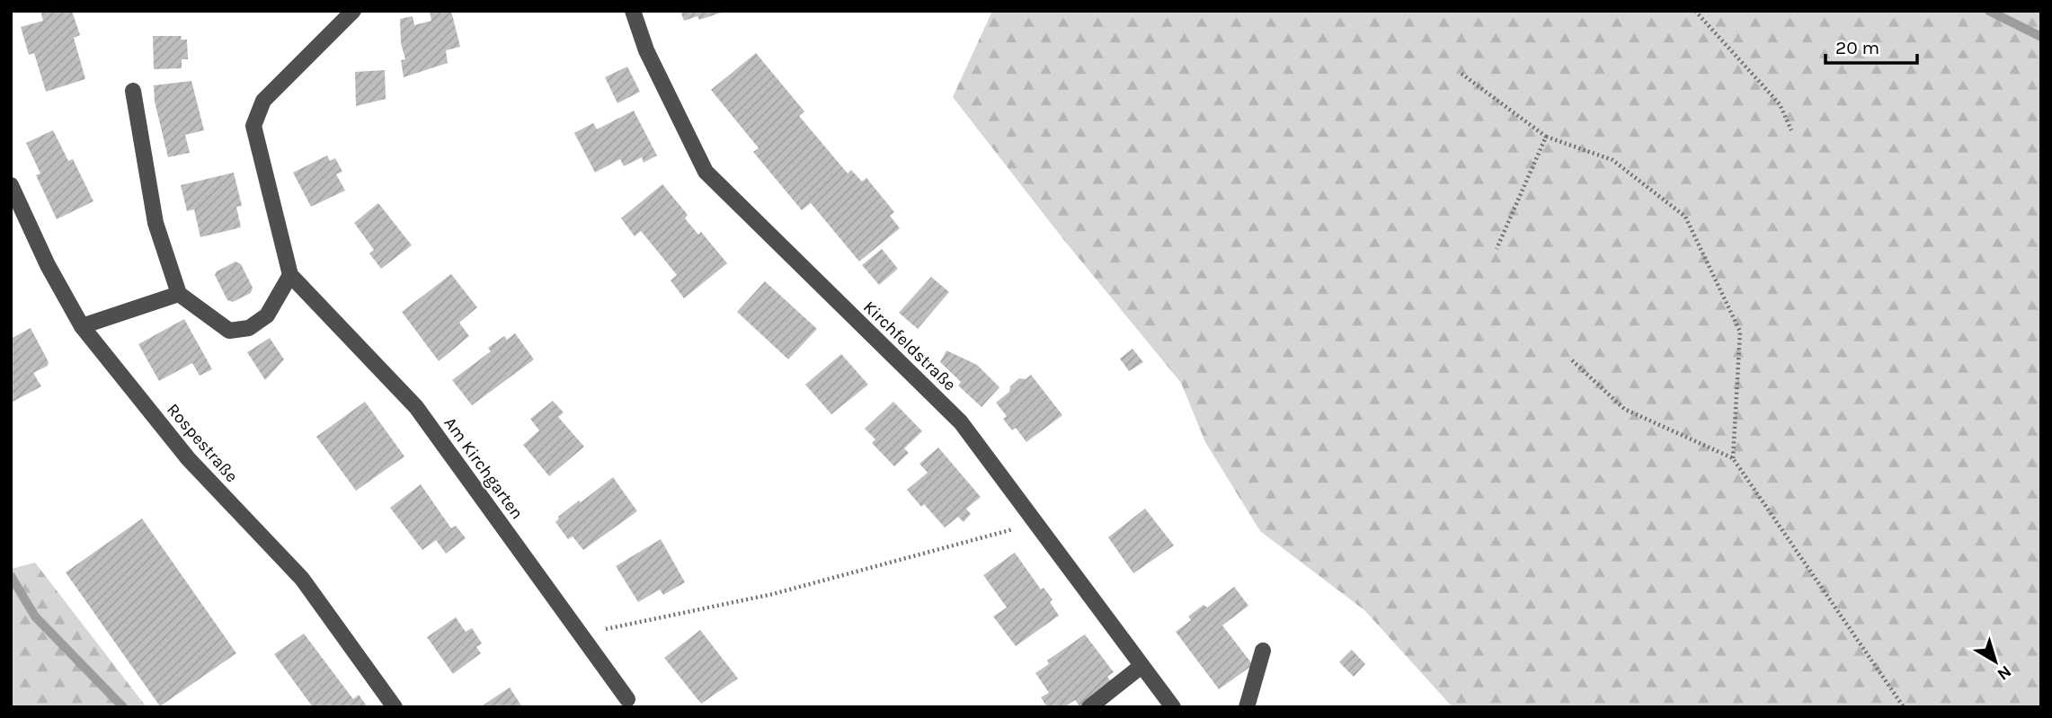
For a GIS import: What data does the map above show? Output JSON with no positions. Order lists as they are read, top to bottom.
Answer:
{
  "streets": {
    "street": ["Kirchfeldstraße", "Rospestraße", "Am Kirchgarten"]
  },
  "scale_bar": "20 m",
  "north": "bottom right"
}
